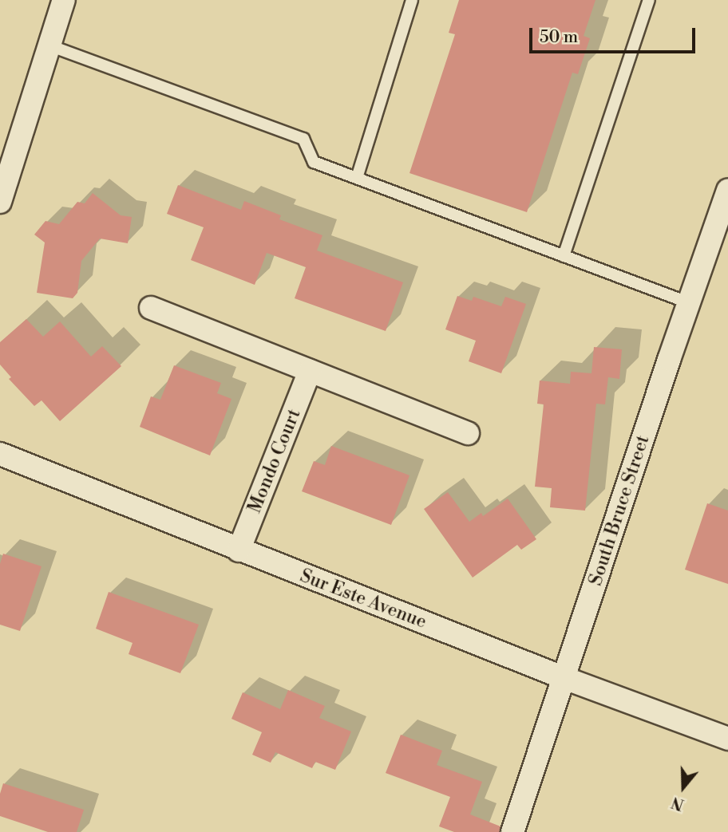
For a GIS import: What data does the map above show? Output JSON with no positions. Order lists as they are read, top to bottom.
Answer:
{
  "streets": {
    "street": ["Mondo Court", "South Bruce Street", "Sur Este Avenue"]
  },
  "crossings": [
    ["Mondo Court", "Sur Este Avenue"],
    ["South Bruce Street", "Sur Este Avenue"]
  ],
  "scale_bar": "50 m",
  "north": "bottom"
}
